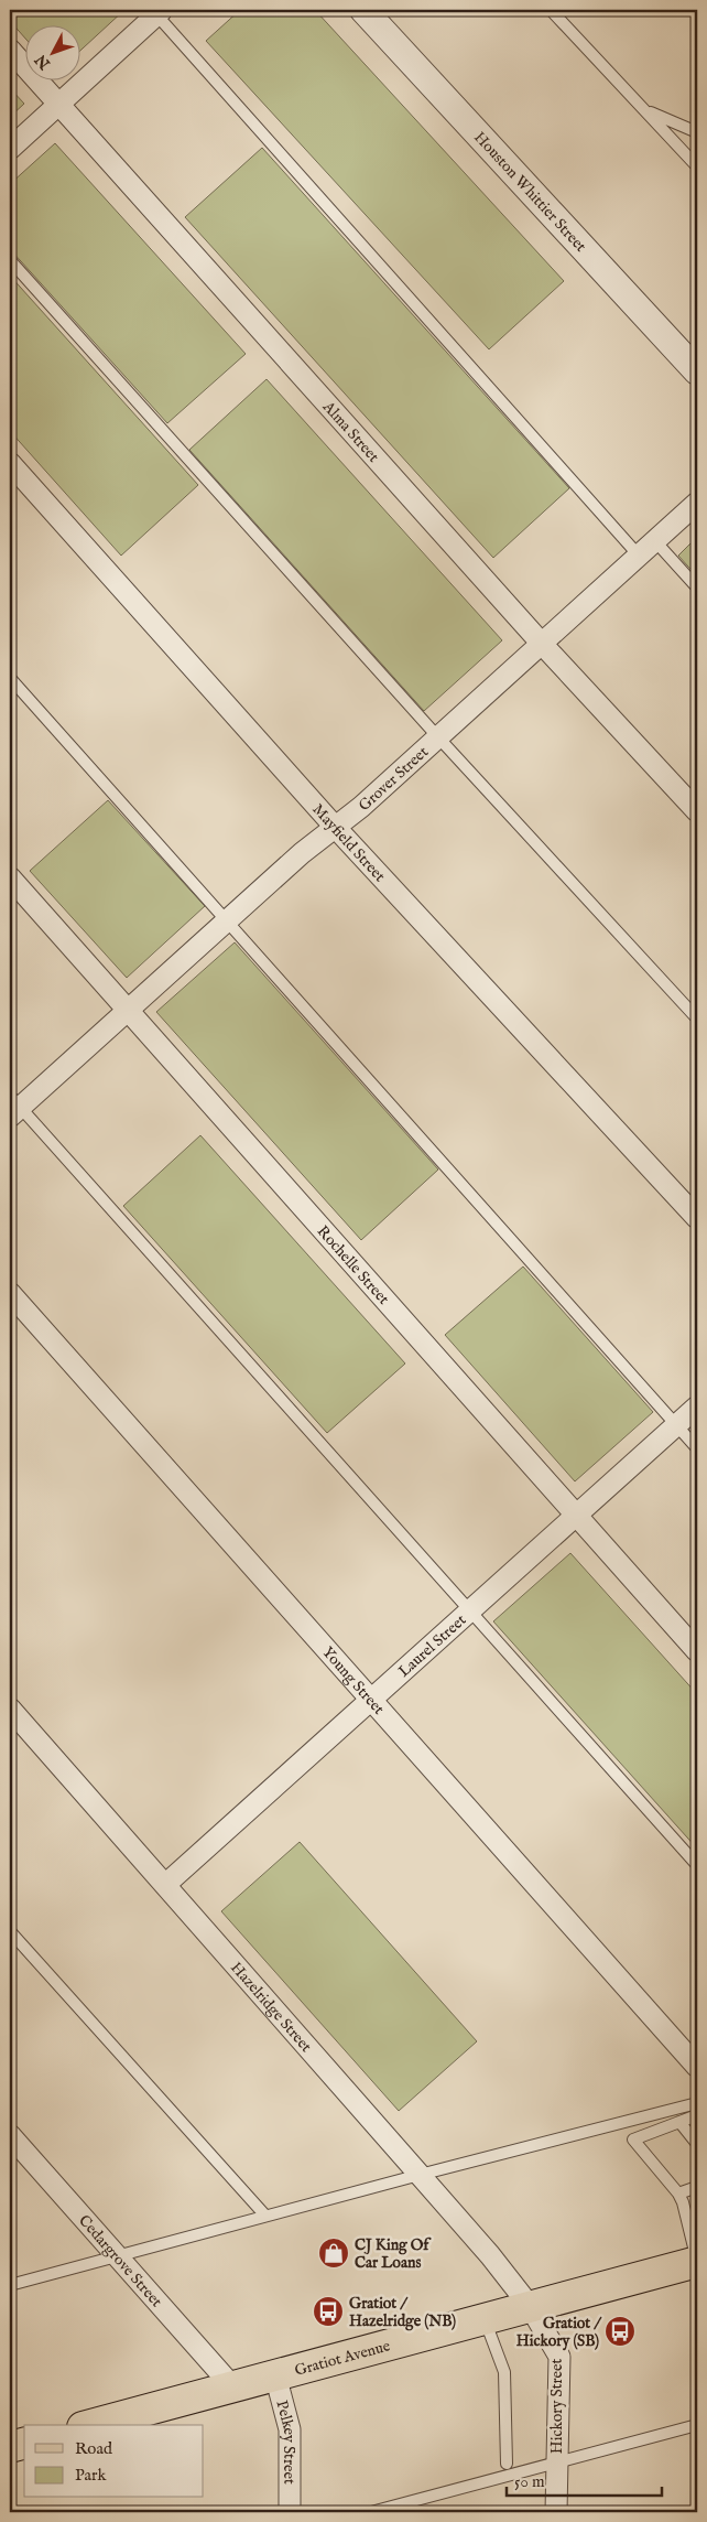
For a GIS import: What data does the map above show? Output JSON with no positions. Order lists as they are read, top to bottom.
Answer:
{
  "streets": {
    "main road": ["Gratiot Avenue"],
    "street": [
      "Houston Whittier Street",
      "Alma Street",
      "Grover Street",
      "Mayfield Street",
      "Rochelle Street",
      "Laurel Street",
      "Young Street",
      "Hazelridge Street",
      "Cedargrove Street",
      "Hickory Street",
      "Pelkey Street"
    ]
  },
  "crossings": [
    ["Alma Street", "Grover Street"],
    ["Grover Street", "Mayfield Street"],
    ["Grover Street", "Rochelle Street"],
    ["Rochelle Street", "Laurel Street"],
    ["Laurel Street", "Young Street"],
    ["Laurel Street", "Hazelridge Street"],
    ["Hazelridge Street", "Gratiot Avenue"],
    ["Hazelridge Street", "Hickory Street"],
    ["Cedargrove Street", "Gratiot Avenue"],
    ["Gratiot Avenue", "Hickory Street"],
    ["Gratiot Avenue", "Pelkey Street"]
  ],
  "places": {
    "shop": ["CJ King Of Car Loans"],
    "bus stop": ["Gratiot / Hazelridge (NB)", "Gratiot / Hickory (SB)"]
  },
  "legend": ["Road", "Park"],
  "scale_bar": "50 m",
  "north": "bottom left"
}
